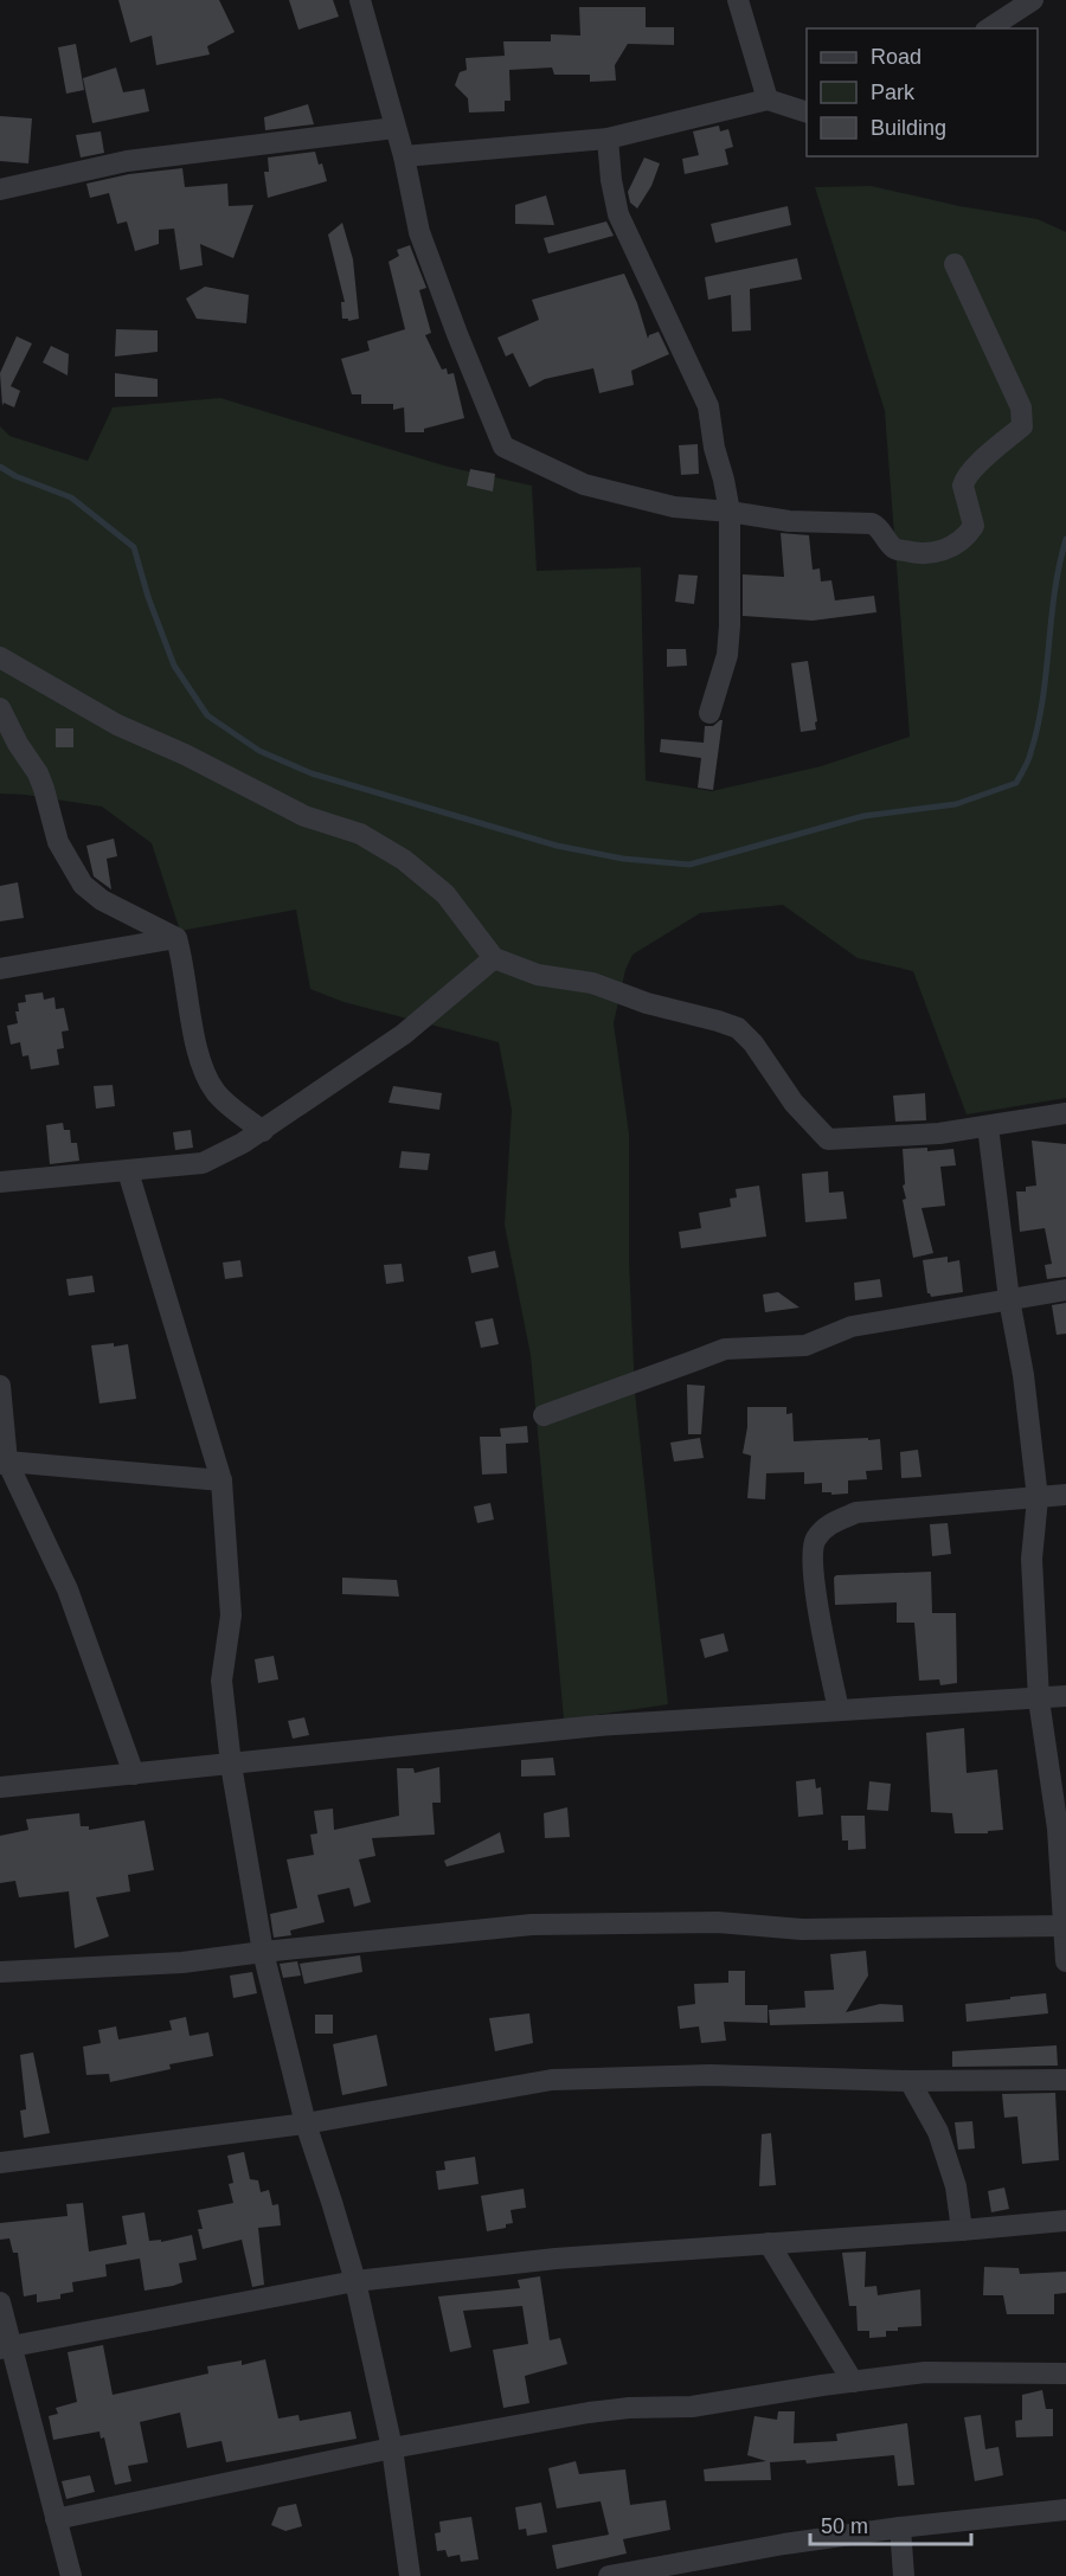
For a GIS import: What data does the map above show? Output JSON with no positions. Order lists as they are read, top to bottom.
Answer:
{
  "legend": ["Road", "Park", "Building"],
  "scale_bar": "50 m"
}
